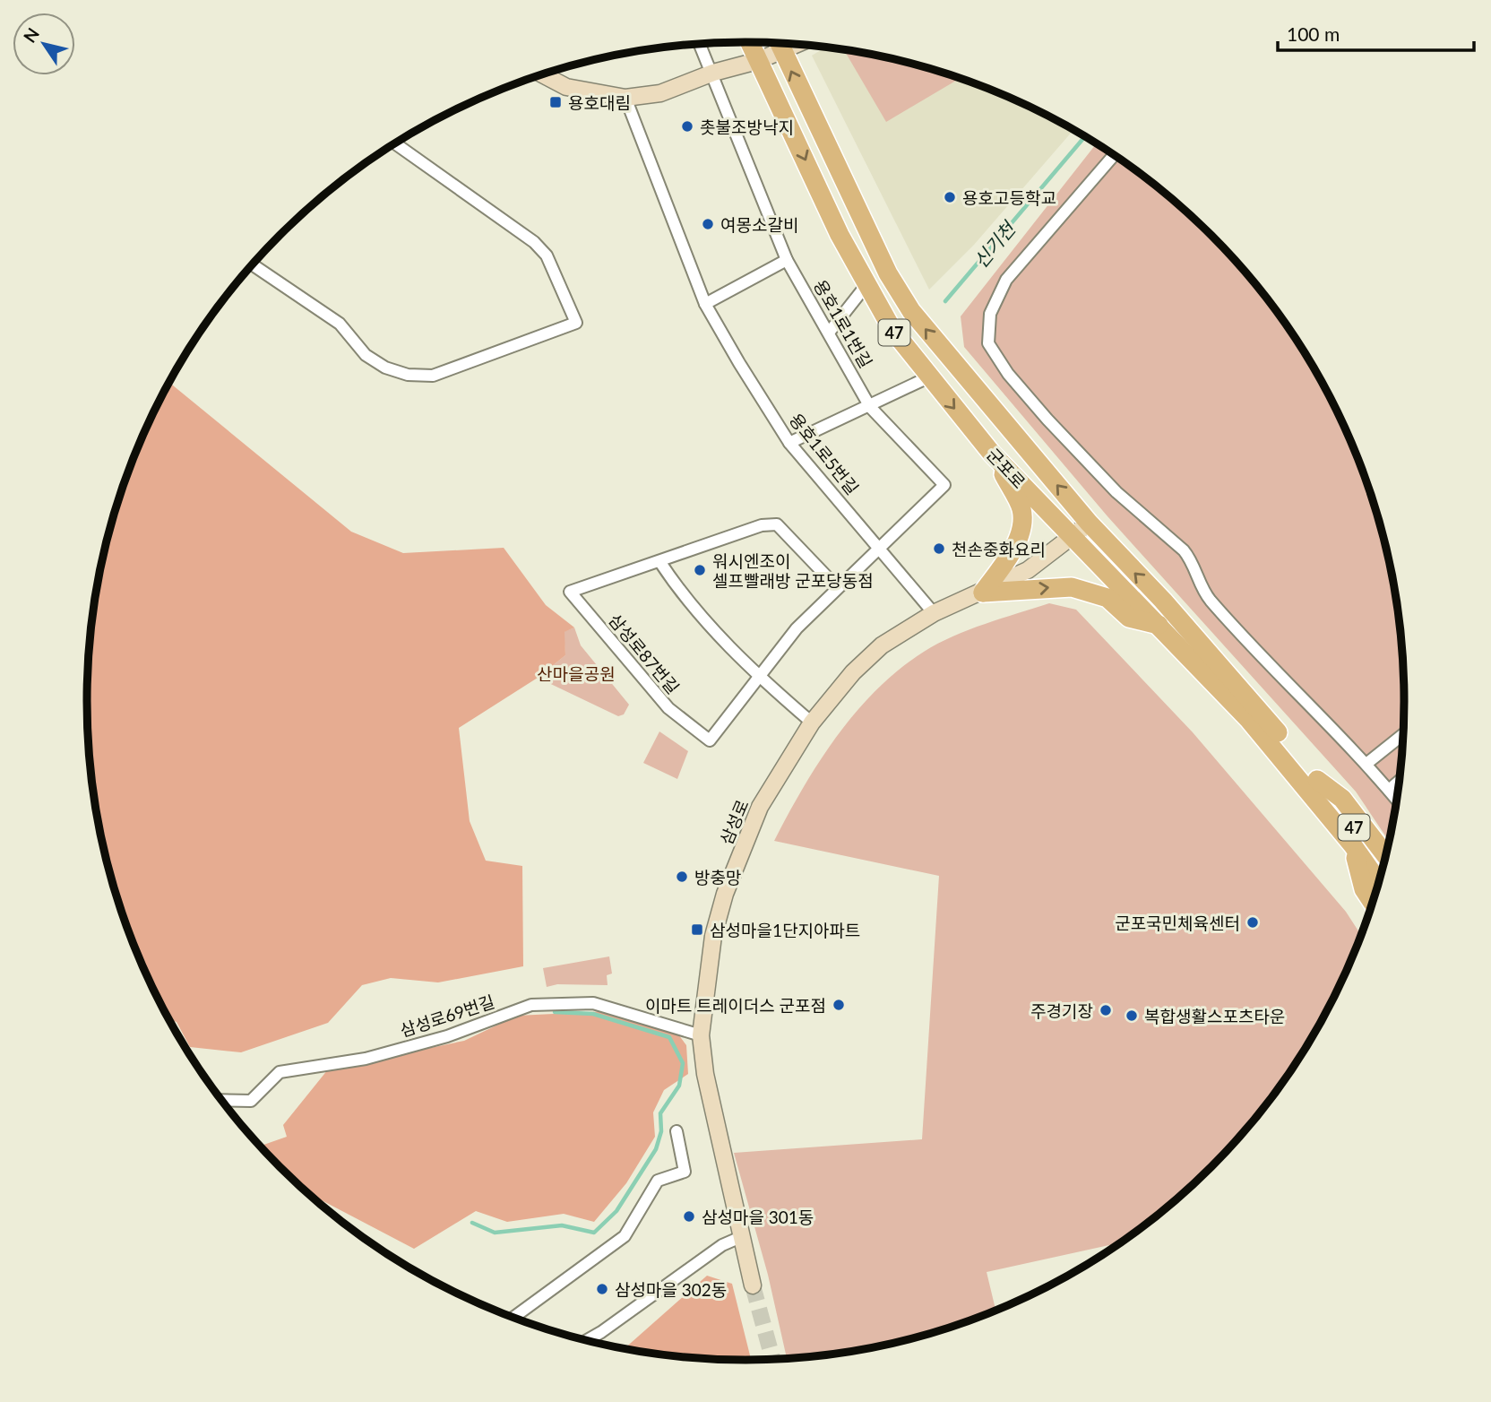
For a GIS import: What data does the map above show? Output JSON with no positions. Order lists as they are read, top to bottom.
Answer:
{
  "streets": {
    "main road": ["47", "군포로"],
    "street": [
      "용호1로1번길",
      "용호1로5번길",
      "삼성로87번길",
      "삼성로",
      "삼성로69번길"
    ]
  },
  "crossings": [
    ["용호1로1번길", "용호1로5번길"],
    ["용호1로5번길", "삼성로"],
    ["군포로", "삼성로"],
    ["삼성로", "삼성로69번길"]
  ],
  "water": ["신기천"],
  "parks": ["산마을공원"],
  "places": {
    "transit": ["용호대림", "삼성마을1단지아파트"],
    "other": [
      "촛불조방낙지",
      "용호고등학교",
      "여몽소갈비",
      "천손중화요리",
      "워시엔조이 셀프빨래방 군포당동점",
      "방충망",
      "군포국민체육센터",
      "이마트 트레이더스 군포점",
      "주경기장",
      "복합생활스포츠타운",
      "삼성마을 301동",
      "삼성마을 302동"
    ]
  },
  "scale_bar": "100 m",
  "north": "top left"
}
